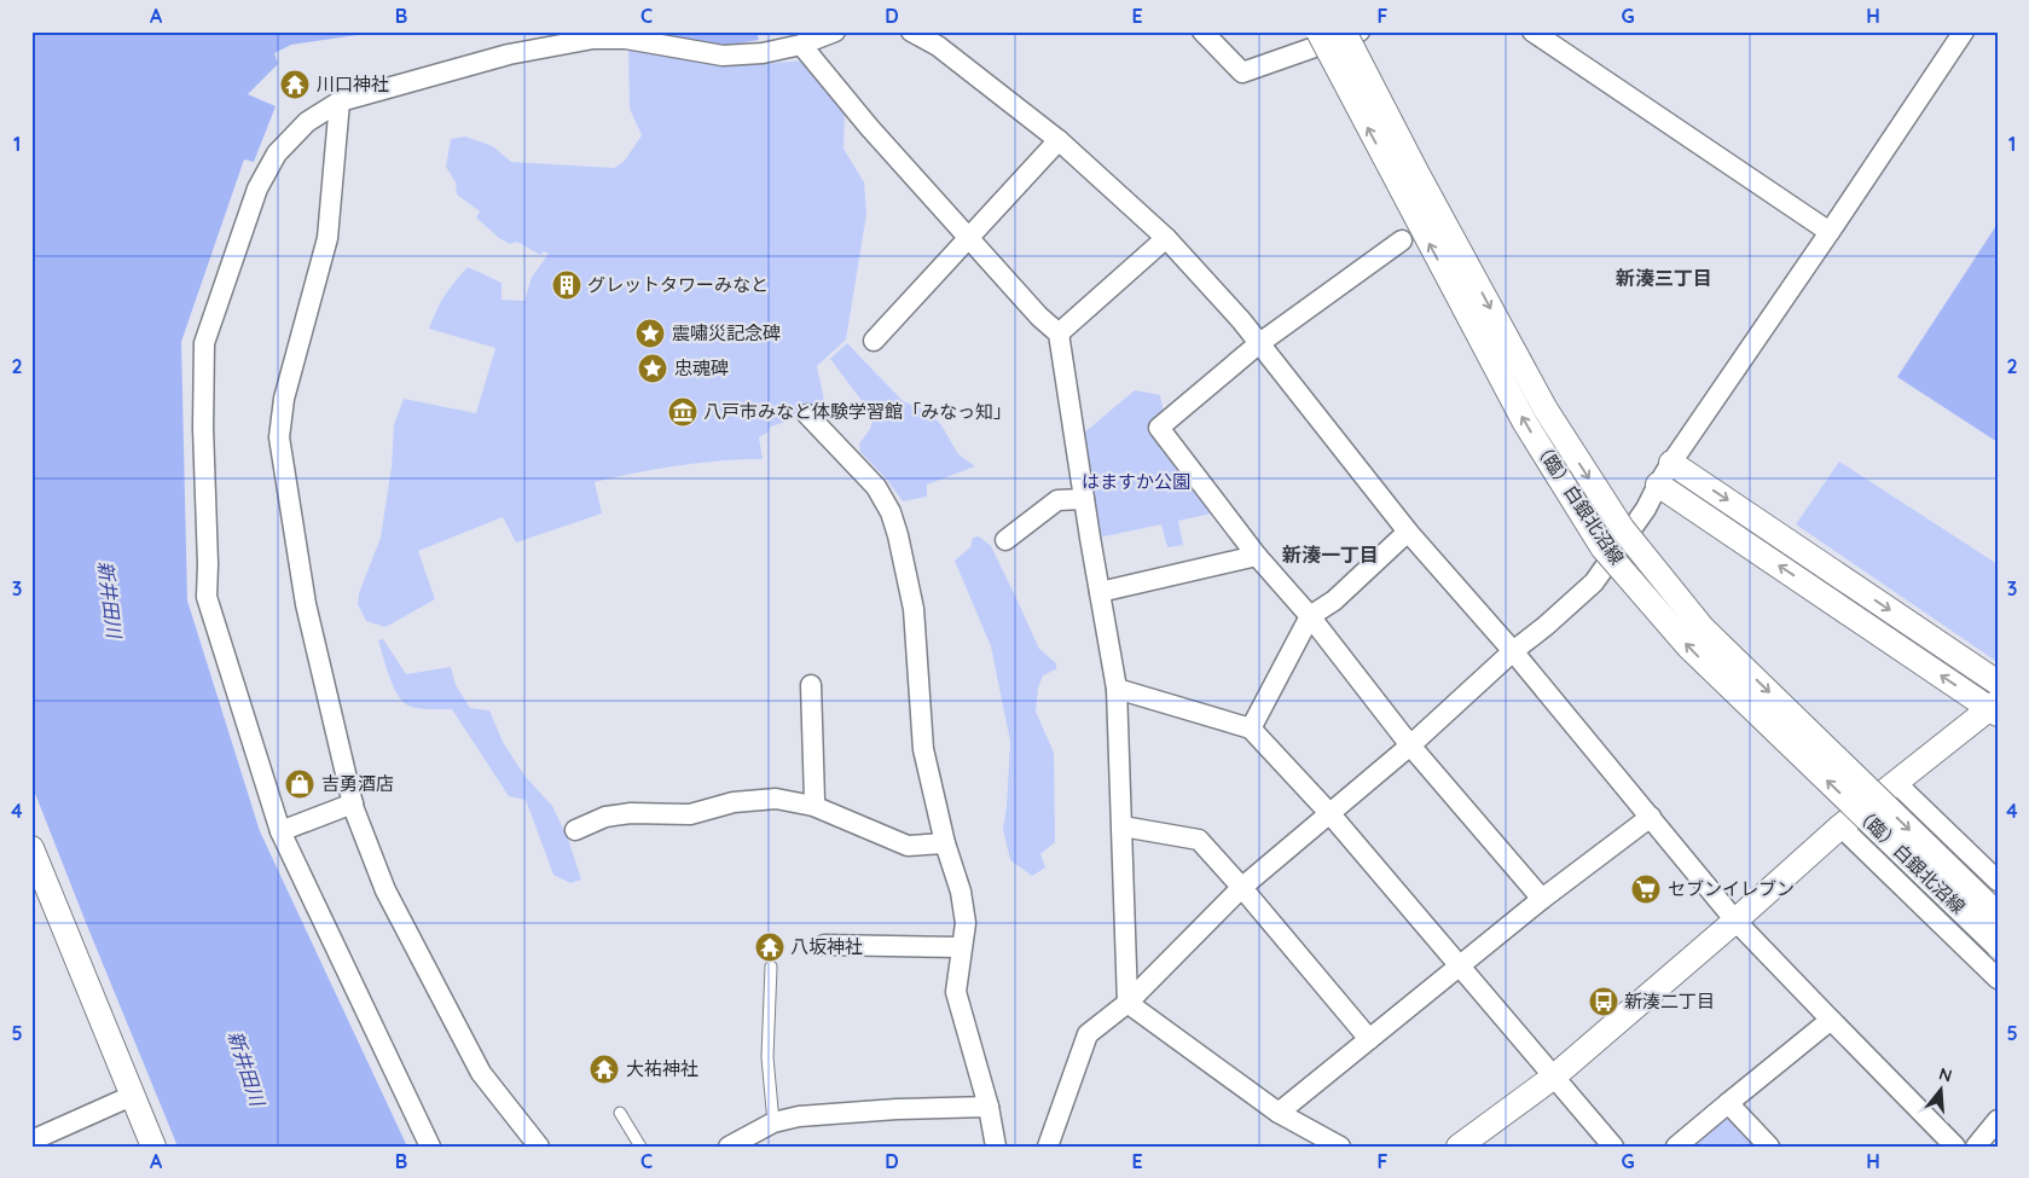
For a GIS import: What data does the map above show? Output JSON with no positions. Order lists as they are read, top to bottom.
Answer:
{
  "streets": {
    "street": ["（臨）白銀北沼線"]
  },
  "districts": ["新湊三丁目", "新湊一丁目"],
  "water": ["新井田川"],
  "parks": ["はますか公園"],
  "places": {
    "temple": ["川口神社", "八坂神社", "大祐神社"],
    "building": ["グレットタワーみなと"],
    "place": ["震嘯災記念碑", "忠魂碑"],
    "museum": ["八戸市みなと体験学習館「みなっ知」"],
    "shop": ["吉勇酒店"],
    "supermarket": ["セブンイレブン"],
    "bus stop": ["新湊二丁目"]
  },
  "north": "top",
  "grid": {
    "columns": [
      "A",
      "B",
      "C",
      "D",
      "E",
      "F",
      "G",
      "H"
    ],
    "rows": [
      "1",
      "2",
      "3",
      "4",
      "5"
    ]
  }
}
